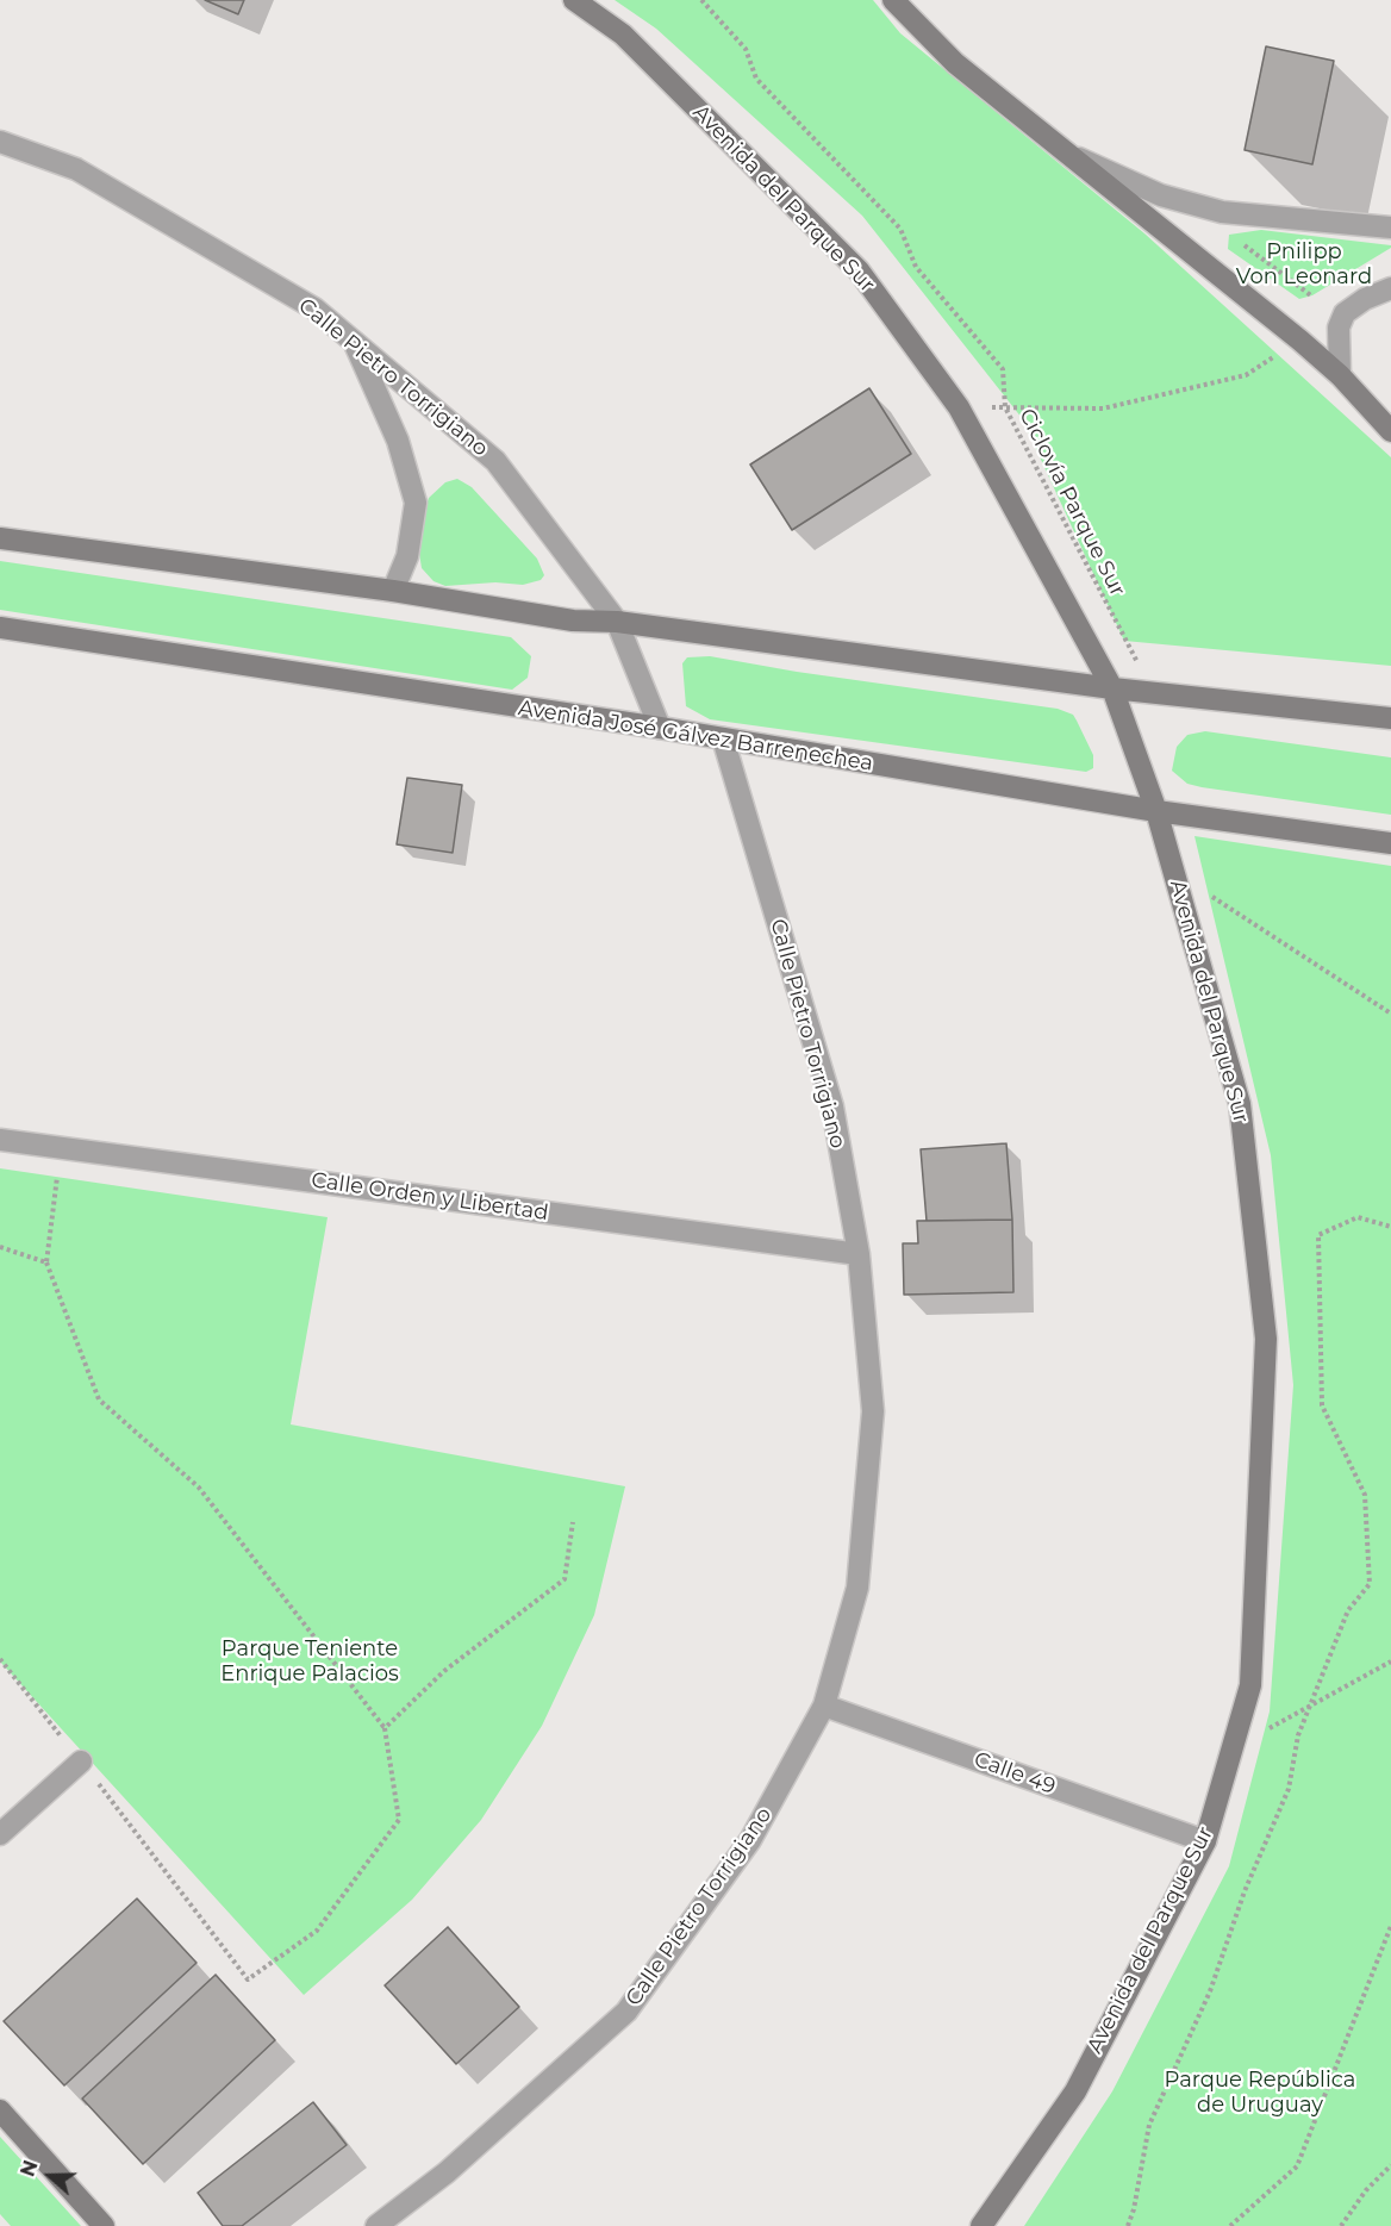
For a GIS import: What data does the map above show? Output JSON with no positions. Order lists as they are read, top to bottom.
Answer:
{
  "streets": {
    "main road": ["Avenida del Parque Sur", "Avenida José Gálvez Barrenechea"],
    "street": ["Calle Pietro Torrigiano", "Calle Orden y Libertad", "Calle 49"],
    "path": ["Ciclovía Parque Sur"]
  },
  "crossings": [
    ["Avenida del Parque Sur", "Avenida José Gálvez Barrenechea"],
    ["Avenida del Parque Sur", "Calle 49"],
    ["Calle Pietro Torrigiano", "Avenida José Gálvez Barrenechea"],
    ["Calle Pietro Torrigiano", "Calle Orden y Libertad"],
    ["Calle Pietro Torrigiano", "Calle 49"]
  ],
  "parks": ["Pnilipp Von Leonard", "Parque Teniente Enrique Palacios", "Parque República de Uruguay"],
  "north": "left"
}
